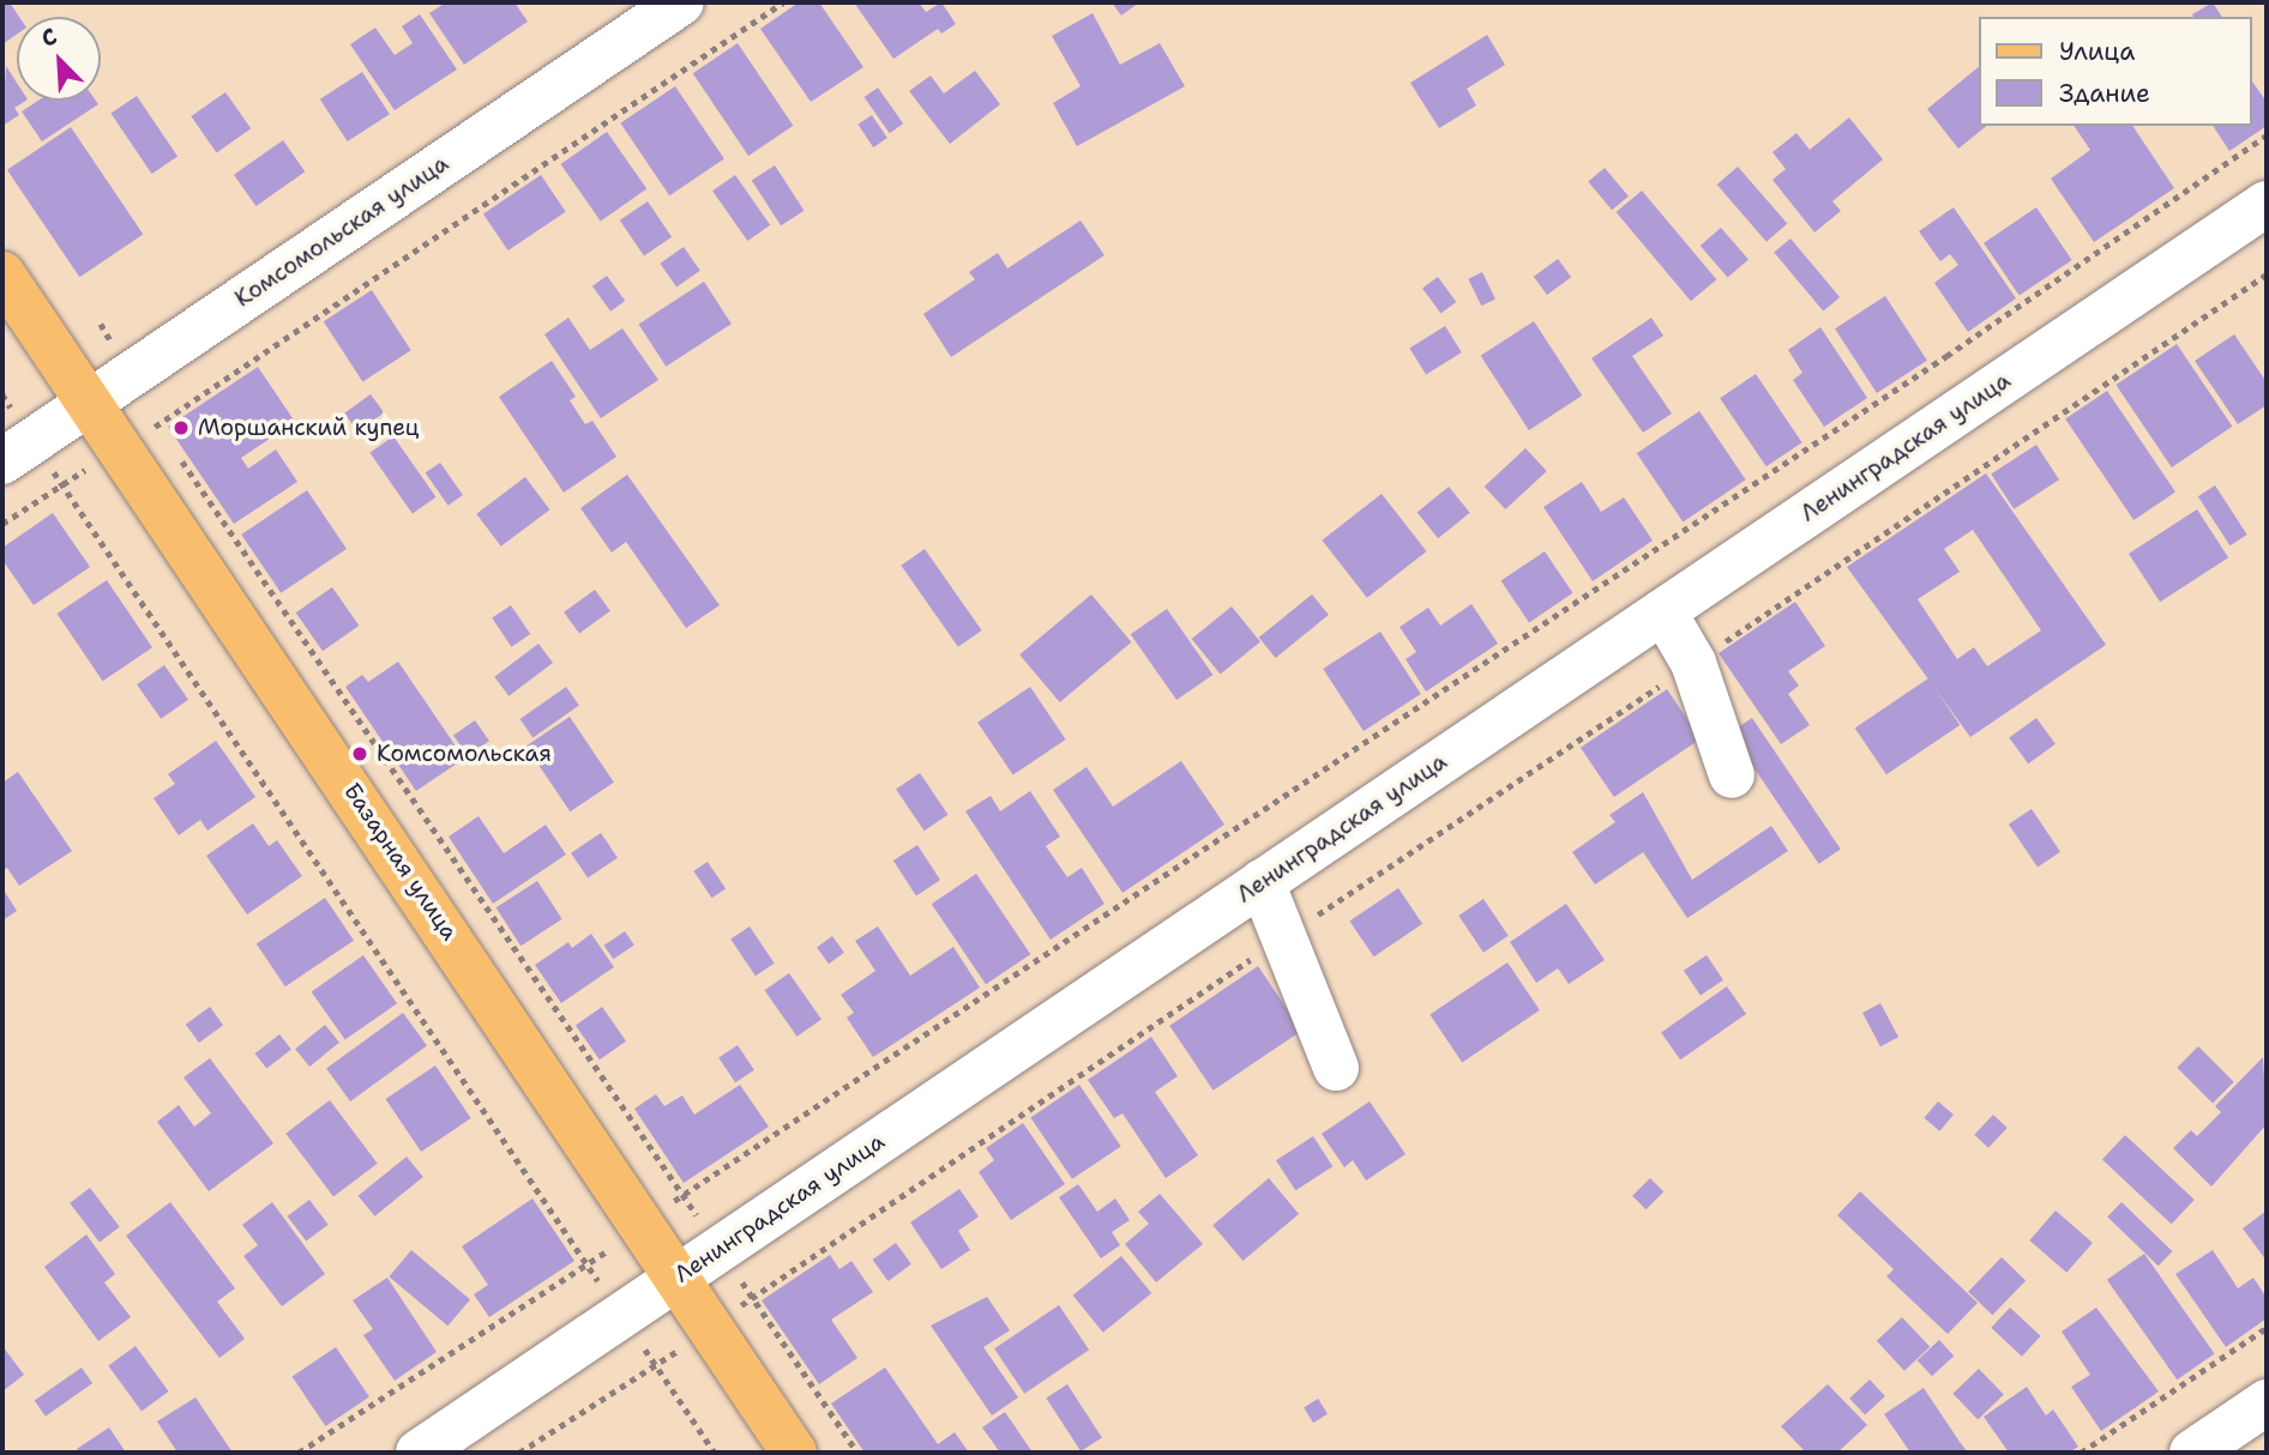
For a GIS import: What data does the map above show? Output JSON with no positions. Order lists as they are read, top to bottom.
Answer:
{
  "streets": {
    "main road": ["Базарная улица"],
    "street": ["Комсомольская улица", "Ленинградская улица"]
  },
  "crossings": [
    ["Комсомольская улица", "Базарная улица"],
    ["Ленинградская улица", "Базарная улица"]
  ],
  "places": ["Моршанский купец", "Комсомольская"],
  "legend": ["Улица", "Здание"],
  "north": "top left"
}
